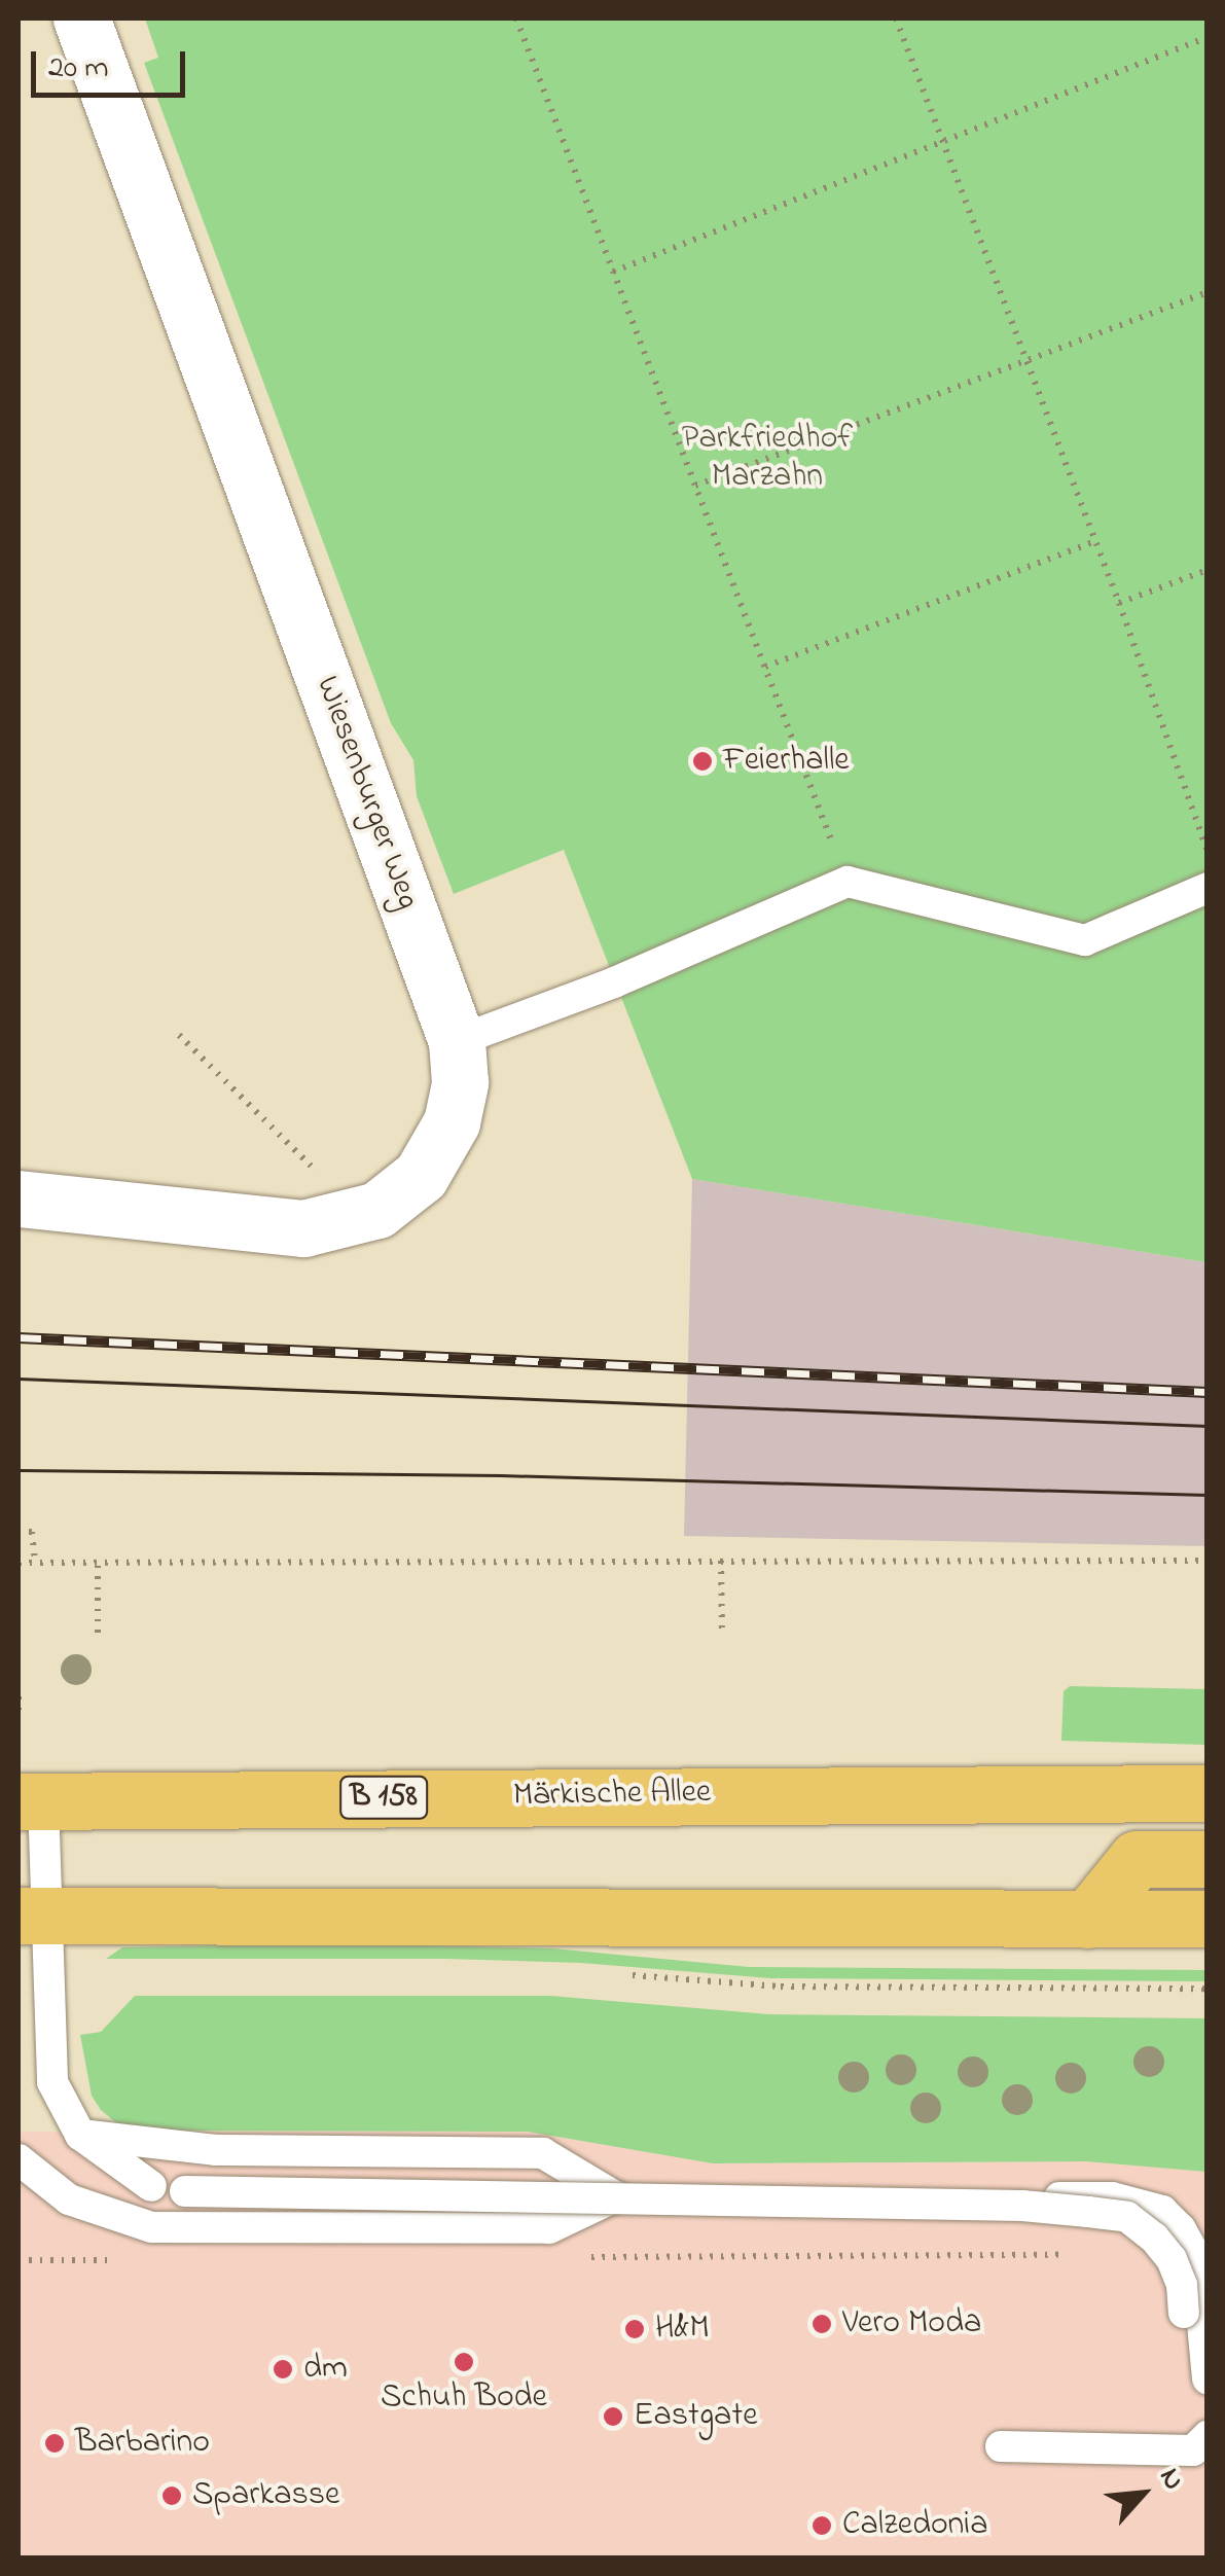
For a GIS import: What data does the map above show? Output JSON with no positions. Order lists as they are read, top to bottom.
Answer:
{
  "streets": {
    "main road": ["Märkische Allee", "B 158"],
    "street": ["Wiesenburger Weg"]
  },
  "parks": ["Parkfriedhof Marzahn"],
  "places": [
    "Feierhalle",
    "Vero Moda",
    "H&M",
    "Schuh Bode",
    "dm",
    "Eastgate",
    "Barbarino",
    "Sparkasse",
    "Calzedonia"
  ],
  "scale_bar": "20 m",
  "north": "top right"
}
